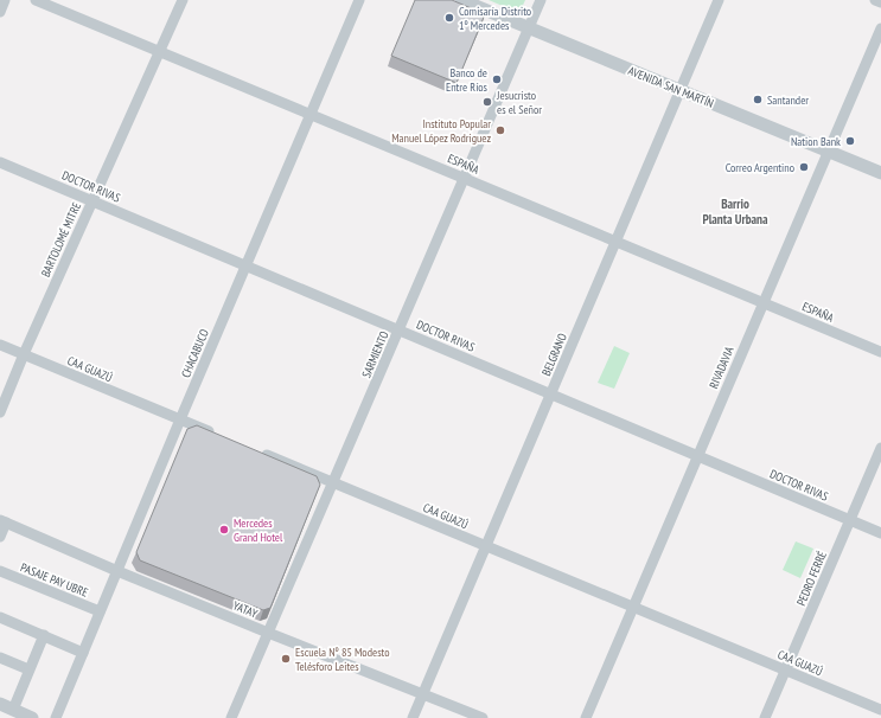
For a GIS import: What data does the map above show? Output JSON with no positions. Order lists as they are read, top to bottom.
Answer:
{
  "streets": {
    "street": [
      "AVENIDA SAN MARTÍN",
      "ESPAÑA",
      "DOCTOR RIVAS",
      "BARTOLOMÉ MITRE",
      "CHACABUCO",
      "SARMIENTO",
      "BELGRANO",
      "RIVADAVIA",
      "CAA GUAZÚ",
      "PEDRO FERRÉ",
      "PASAJE PAY UBRE",
      "YATAY"
    ]
  },
  "crossings": [
    ["AVENIDA SAN MARTÍN", "SARMIENTO"],
    ["AVENIDA SAN MARTÍN", "BELGRANO"],
    ["AVENIDA SAN MARTÍN", "RIVADAVIA"],
    ["ESPAÑA", "BARTOLOMÉ MITRE"],
    ["ESPAÑA", "CHACABUCO"],
    ["ESPAÑA", "SARMIENTO"],
    ["ESPAÑA", "BELGRANO"],
    ["ESPAÑA", "RIVADAVIA"],
    ["DOCTOR RIVAS", "BARTOLOMÉ MITRE"],
    ["DOCTOR RIVAS", "CHACABUCO"],
    ["DOCTOR RIVAS", "SARMIENTO"],
    ["DOCTOR RIVAS", "BELGRANO"],
    ["DOCTOR RIVAS", "RIVADAVIA"],
    ["DOCTOR RIVAS", "PEDRO FERRÉ"],
    ["BARTOLOMÉ MITRE", "CAA GUAZÚ"],
    ["CHACABUCO", "CAA GUAZÚ"],
    ["CHACABUCO", "PASAJE PAY UBRE"],
    ["CHACABUCO", "YATAY"],
    ["SARMIENTO", "CAA GUAZÚ"],
    ["SARMIENTO", "YATAY"],
    ["BELGRANO", "CAA GUAZÚ"],
    ["BELGRANO", "YATAY"],
    ["RIVADAVIA", "CAA GUAZÚ"],
    ["CAA GUAZÚ", "PEDRO FERRÉ"]
  ],
  "districts": ["Barrio Planta Urbana"],
  "places": [
    "Comisaría Distrito 1º Mercedes",
    "Banco de Entre Ríos",
    "Santander",
    "Jesucristo es el Señor",
    "Instituto Popular Manuel López Rodriguez",
    "Nation Bank",
    "Correo Argentino",
    "Mercedes Grand Hotel",
    "Escuela Nº 85 Modesto Telésforo Leites"
  ]
}
